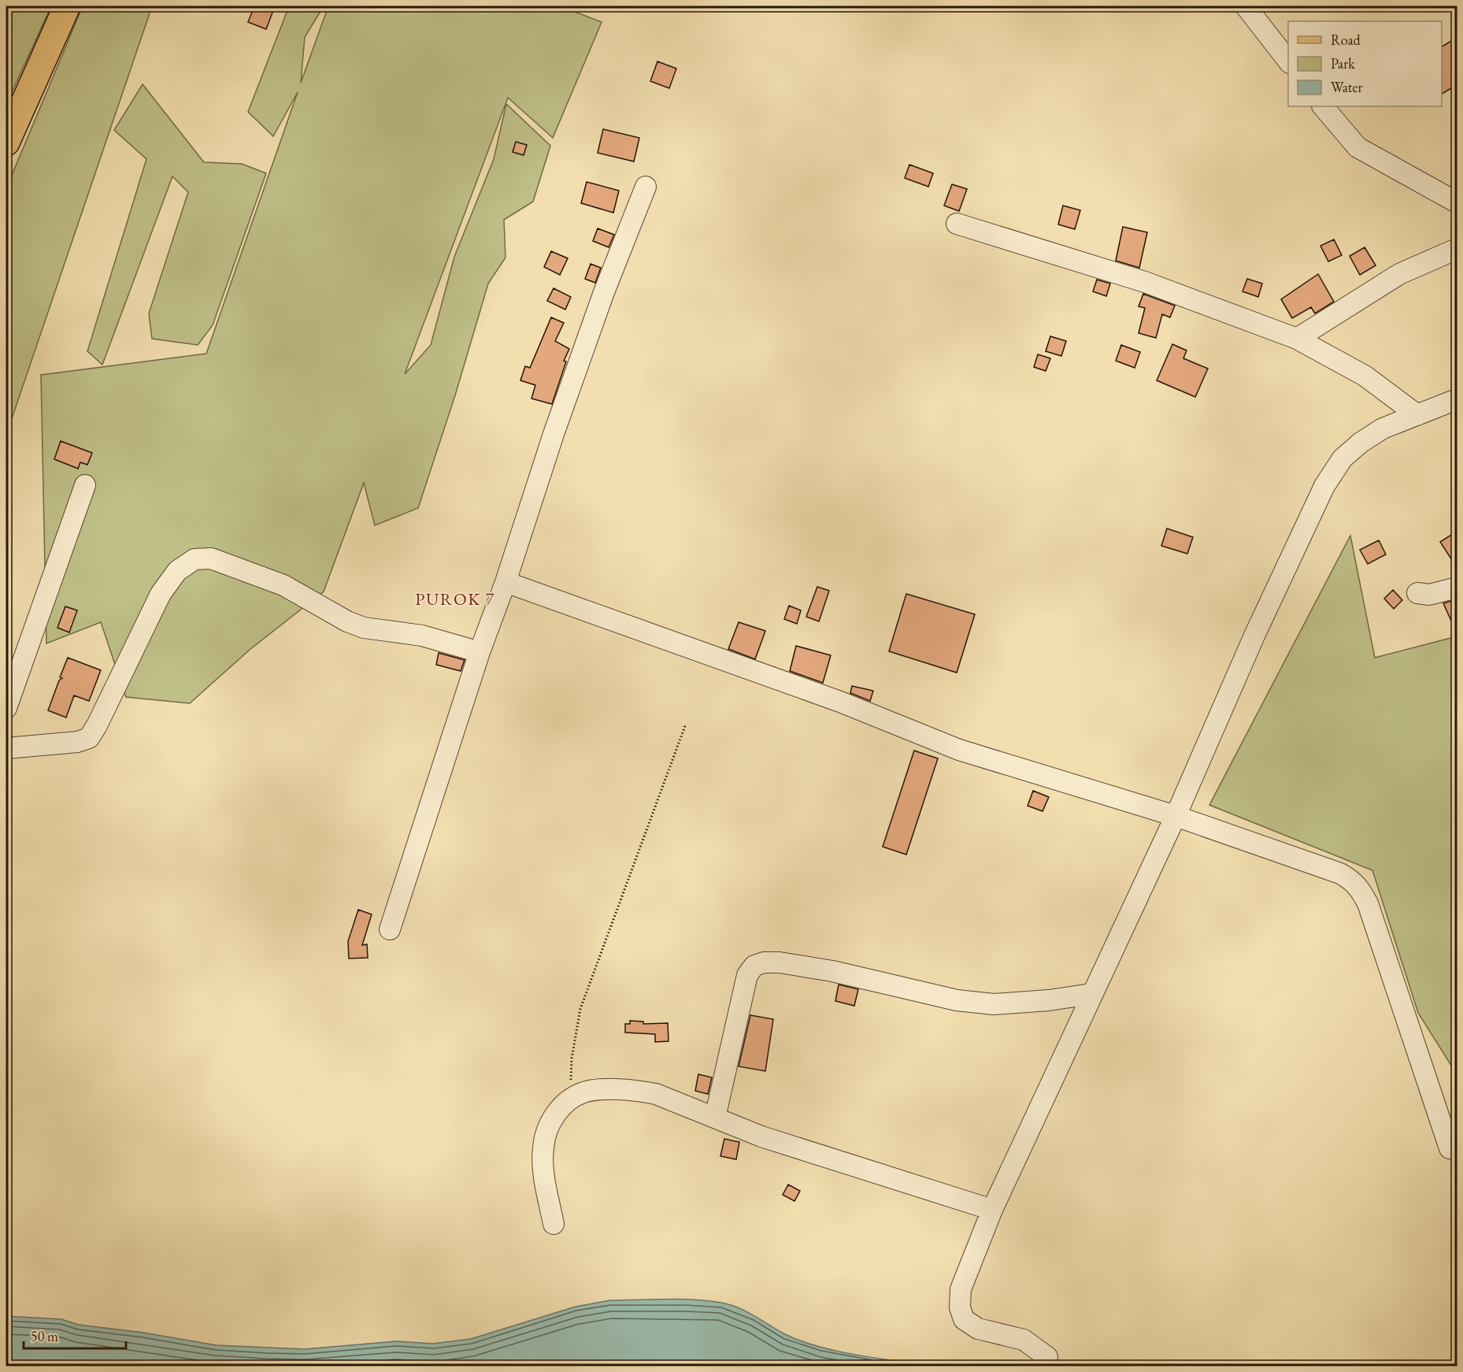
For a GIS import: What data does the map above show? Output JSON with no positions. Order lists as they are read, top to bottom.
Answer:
{
  "districts": ["PUROK 7"],
  "legend": ["Road", "Park", "Water"],
  "scale_bar": "50 m"
}
